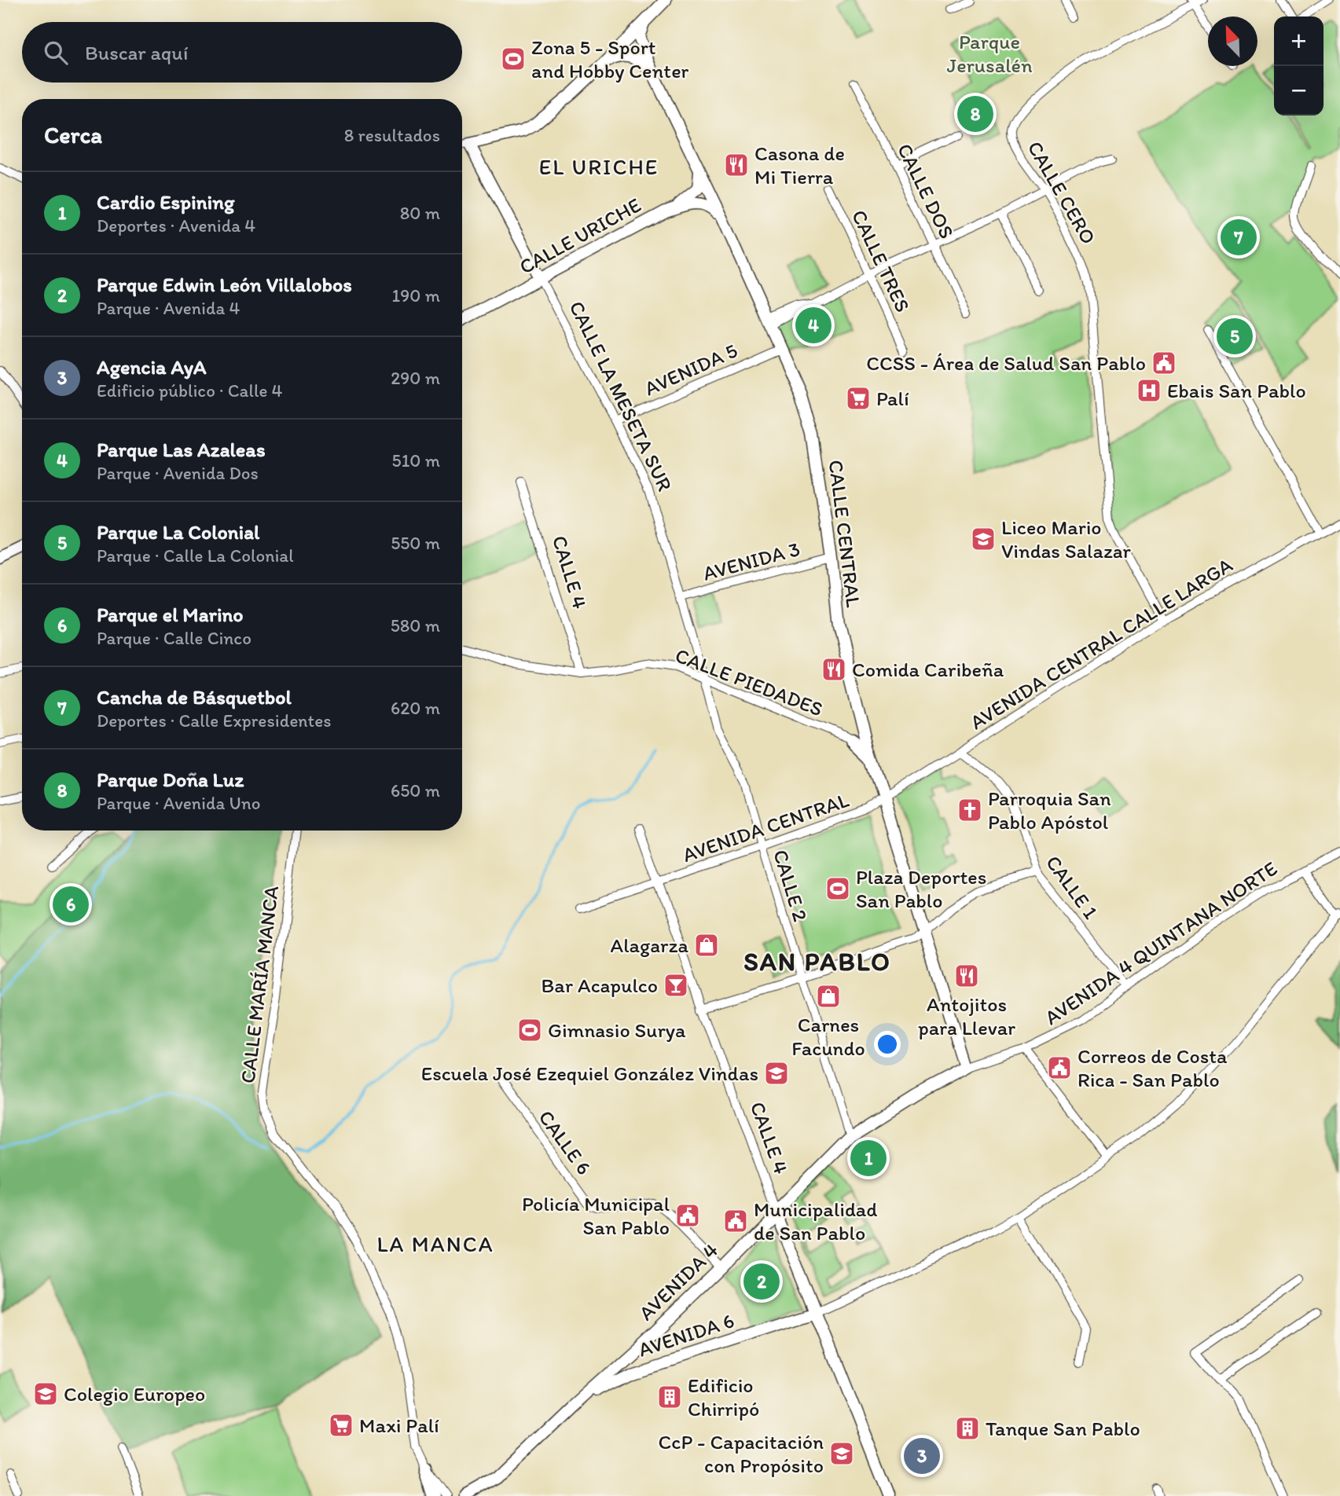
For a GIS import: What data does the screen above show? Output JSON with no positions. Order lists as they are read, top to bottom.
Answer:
{
  "streets": {
    "main road": [
      "CALLE URICHE",
      "CALLE LA MESETA SUR",
      "CALLE CENTRAL",
      "CALLE 4",
      "AVENIDA 4",
      "AVENIDA 6"
    ],
    "street": [
      "CALLE DOS",
      "CALLE CERO",
      "CALLE TRES",
      "AVENIDA 5",
      "AVENIDA 3",
      "AVENIDA CENTRAL CALLE LARGA",
      "CALLE PIEDADES",
      "AVENIDA CENTRAL",
      "CALLE 2",
      "CALLE 1",
      "AVENIDA 4 QUINTANA NORTE",
      "CALLE MARÍA MANCA",
      "CALLE 6"
    ]
  },
  "crossings": [
    ["CALLE CERO", "AVENIDA CENTRAL CALLE LARGA"],
    ["CALLE URICHE", "CALLE LA MESETA SUR"],
    ["CALLE URICHE", "CALLE CENTRAL"],
    ["AVENIDA 5", "CALLE LA MESETA SUR"],
    ["AVENIDA 5", "CALLE CENTRAL"],
    ["CALLE LA MESETA SUR", "AVENIDA 3"],
    ["CALLE LA MESETA SUR", "CALLE PIEDADES"],
    ["CALLE LA MESETA SUR", "CALLE 2"],
    ["CALLE CENTRAL", "AVENIDA 3"],
    ["CALLE CENTRAL", "AVENIDA CENTRAL CALLE LARGA"],
    ["CALLE CENTRAL", "CALLE PIEDADES"],
    ["CALLE CENTRAL", "AVENIDA CENTRAL"],
    ["CALLE CENTRAL", "AVENIDA 4 QUINTANA NORTE"],
    ["CALLE CENTRAL", "AVENIDA 4"],
    ["CALLE 4", "CALLE PIEDADES"],
    ["CALLE 4", "AVENIDA CENTRAL"],
    ["CALLE 4", "AVENIDA 4"],
    ["CALLE 4", "AVENIDA 6"],
    ["AVENIDA CENTRAL CALLE LARGA", "AVENIDA CENTRAL"],
    ["AVENIDA CENTRAL CALLE LARGA", "CALLE 1"],
    ["CALLE PIEDADES", "CALLE 2"],
    ["AVENIDA CENTRAL", "CALLE 2"],
    ["CALLE 2", "AVENIDA 4"],
    ["CALLE 1", "AVENIDA 4 QUINTANA NORTE"],
    ["AVENIDA 4 QUINTANA NORTE", "AVENIDA 4"],
    ["CALLE 6", "AVENIDA 4"],
    ["AVENIDA 4", "AVENIDA 6"]
  ],
  "districts": ["EL URICHE", "SAN PABLO", "LA MANCA"],
  "parks": ["Parque Jerusalén"],
  "places": {
    "sports": ["Zona 5 - Sport and Hobby Center", "Plaza Deportes San Pablo", "Gimnasio Surya"],
    "restaurant": ["Casona de Mi Tierra", "Comida Caribeña", "Antojitos para Llevar"],
    "public building": [
      "CCSS - Área de Salud San Pablo",
      "Correos de Costa Rica - San Pablo",
      "Policía Municipal San Pablo",
      "Municipalidad de San Pablo"
    ],
    "hospital": ["Ebais San Pablo"],
    "supermarket": ["Palí", "Maxi Palí"],
    "school or university": [
      "Liceo Mario Vindas Salazar",
      "Escuela José Ezequiel González Vindas",
      "Colegio Europeo",
      "CcP - Capacitación con Propósito"
    ],
    "church": ["Parroquia San Pablo Apóstol"],
    "shop": ["Alagarza", "Carnes Facundo"],
    "bar": ["Bar Acapulco"],
    "building": ["Edificio Chirripó", "Tanque San Pablo"]
  },
  "north": "top left",
  "page": {
    "map_buttons": ["+", "−"],
    "search": "Buscar aquí",
    "pins": [
      "8",
      "7",
      "4",
      "5",
      "6",
      "1",
      "2",
      "3"
    ],
    "heading": ["Cerca", "8 resultados"],
    "list": [
      {
        "mark": "1",
        "name": "Cardio Espining",
        "note": "Deportes · Avenida 4",
        "value": "80 m"
      },
      {
        "mark": "2",
        "name": "Parque Edwin León Villalobos",
        "note": "Parque · Avenida 4",
        "value": "190 m"
      },
      {
        "mark": "3",
        "name": "Agencia AyA",
        "note": "Edificio público · Calle 4",
        "value": "290 m"
      },
      {
        "mark": "4",
        "name": "Parque Las Azaleas",
        "note": "Parque · Avenida Dos",
        "value": "510 m"
      },
      {
        "mark": "5",
        "name": "Parque La Colonial",
        "note": "Parque · Calle La Colonial",
        "value": "550 m"
      },
      {
        "mark": "6",
        "name": "Parque el Marino",
        "note": "Parque · Calle Cinco",
        "value": "580 m"
      },
      {
        "mark": "7",
        "name": "Cancha de Básquetbol",
        "note": "Deportes · Calle Expresidentes",
        "value": "620 m"
      },
      {
        "mark": "8",
        "name": "Parque Doña Luz",
        "note": "Parque · Avenida Uno",
        "value": "650 m"
      }
    ]
  }
}
